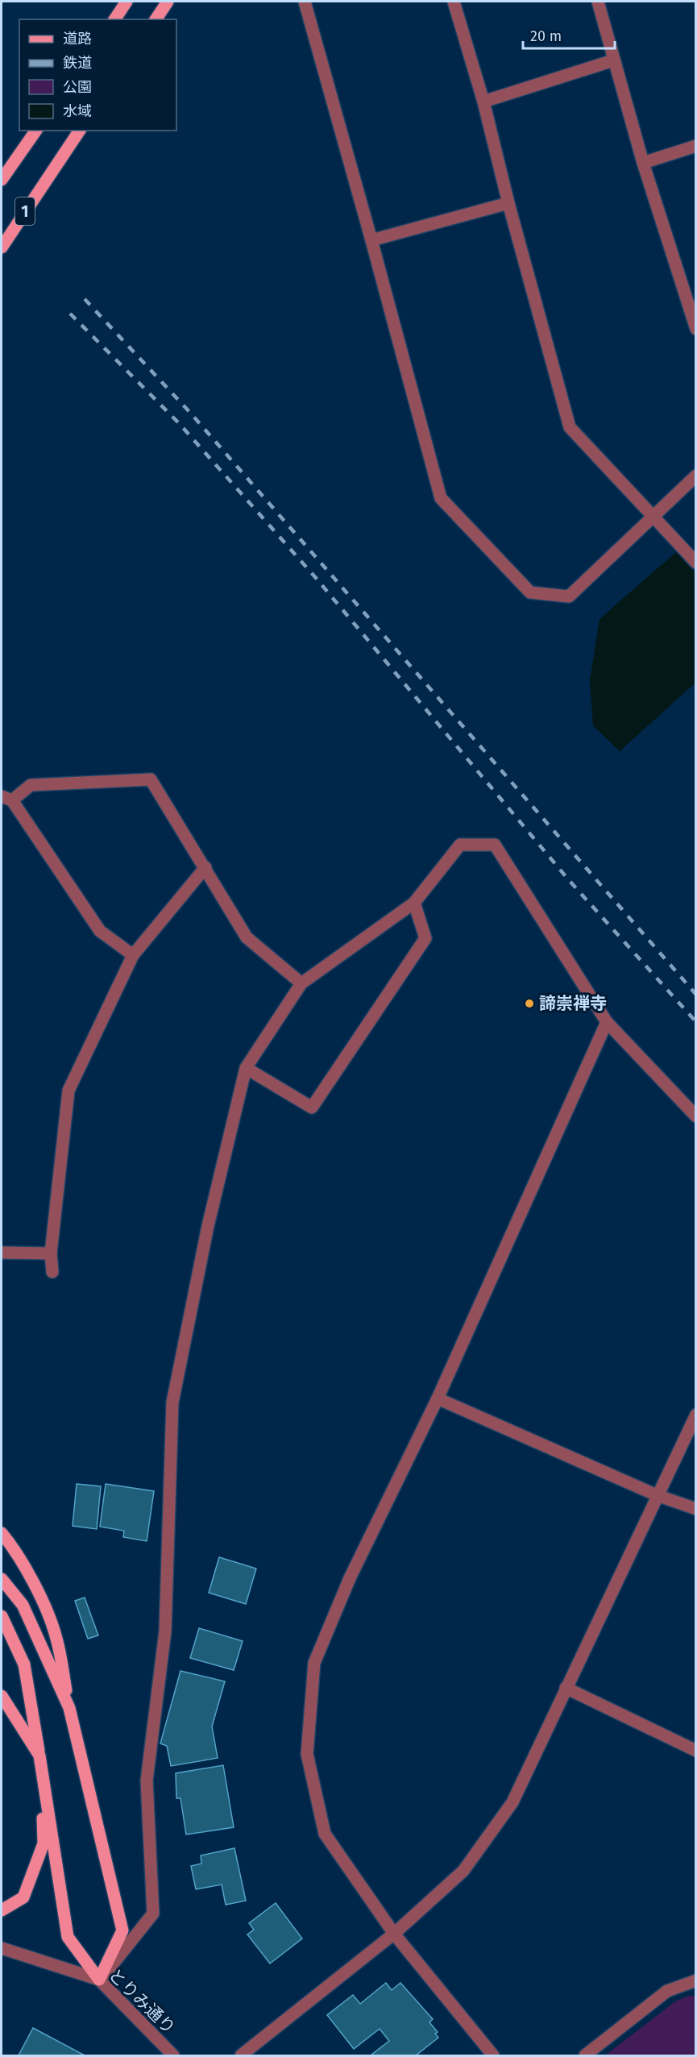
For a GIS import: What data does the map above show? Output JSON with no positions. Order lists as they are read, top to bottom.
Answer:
{
  "streets": {
    "main road": ["1"],
    "street": ["とりみ通り"]
  },
  "places": ["諦崇禅寺"],
  "legend": [
    "道路",
    "鉄道",
    "公園",
    "水域"
  ],
  "scale_bar": "20 m"
}
